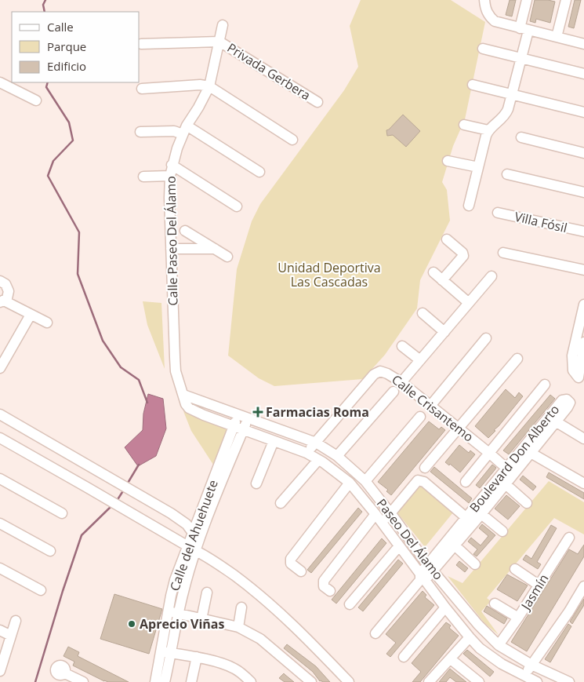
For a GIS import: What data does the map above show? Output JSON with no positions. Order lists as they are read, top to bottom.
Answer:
{
  "streets": {
    "street": [
      "Privada Gerbera",
      "Villa Fósil",
      "Calle Paseo Del Álamo",
      "Calle Crisantemo",
      "Boulevard Don Alberto",
      "Calle del Ahuehuete",
      "Paseo Del Álamo",
      "Jasmín"
    ]
  },
  "crossings": [
    ["Privada Gerbera", "Calle Paseo Del Álamo"],
    ["Calle Paseo Del Álamo", "Calle del Ahuehuete"],
    ["Calle Paseo Del Álamo", "Paseo Del Álamo"],
    ["Calle Crisantemo", "Boulevard Don Alberto"],
    ["Calle Crisantemo", "Paseo Del Álamo"],
    ["Boulevard Don Alberto", "Paseo Del Álamo"],
    ["Calle del Ahuehuete", "Paseo Del Álamo"],
    ["Paseo Del Álamo", "Jasmín"]
  ],
  "parks": ["Unidad Deportiva Las Cascadas"],
  "places": {
    "health": ["Farmacias Roma"],
    "other": ["Aprecio Viñas"]
  },
  "legend": ["Calle", "Parque", "Edificio"]
}
